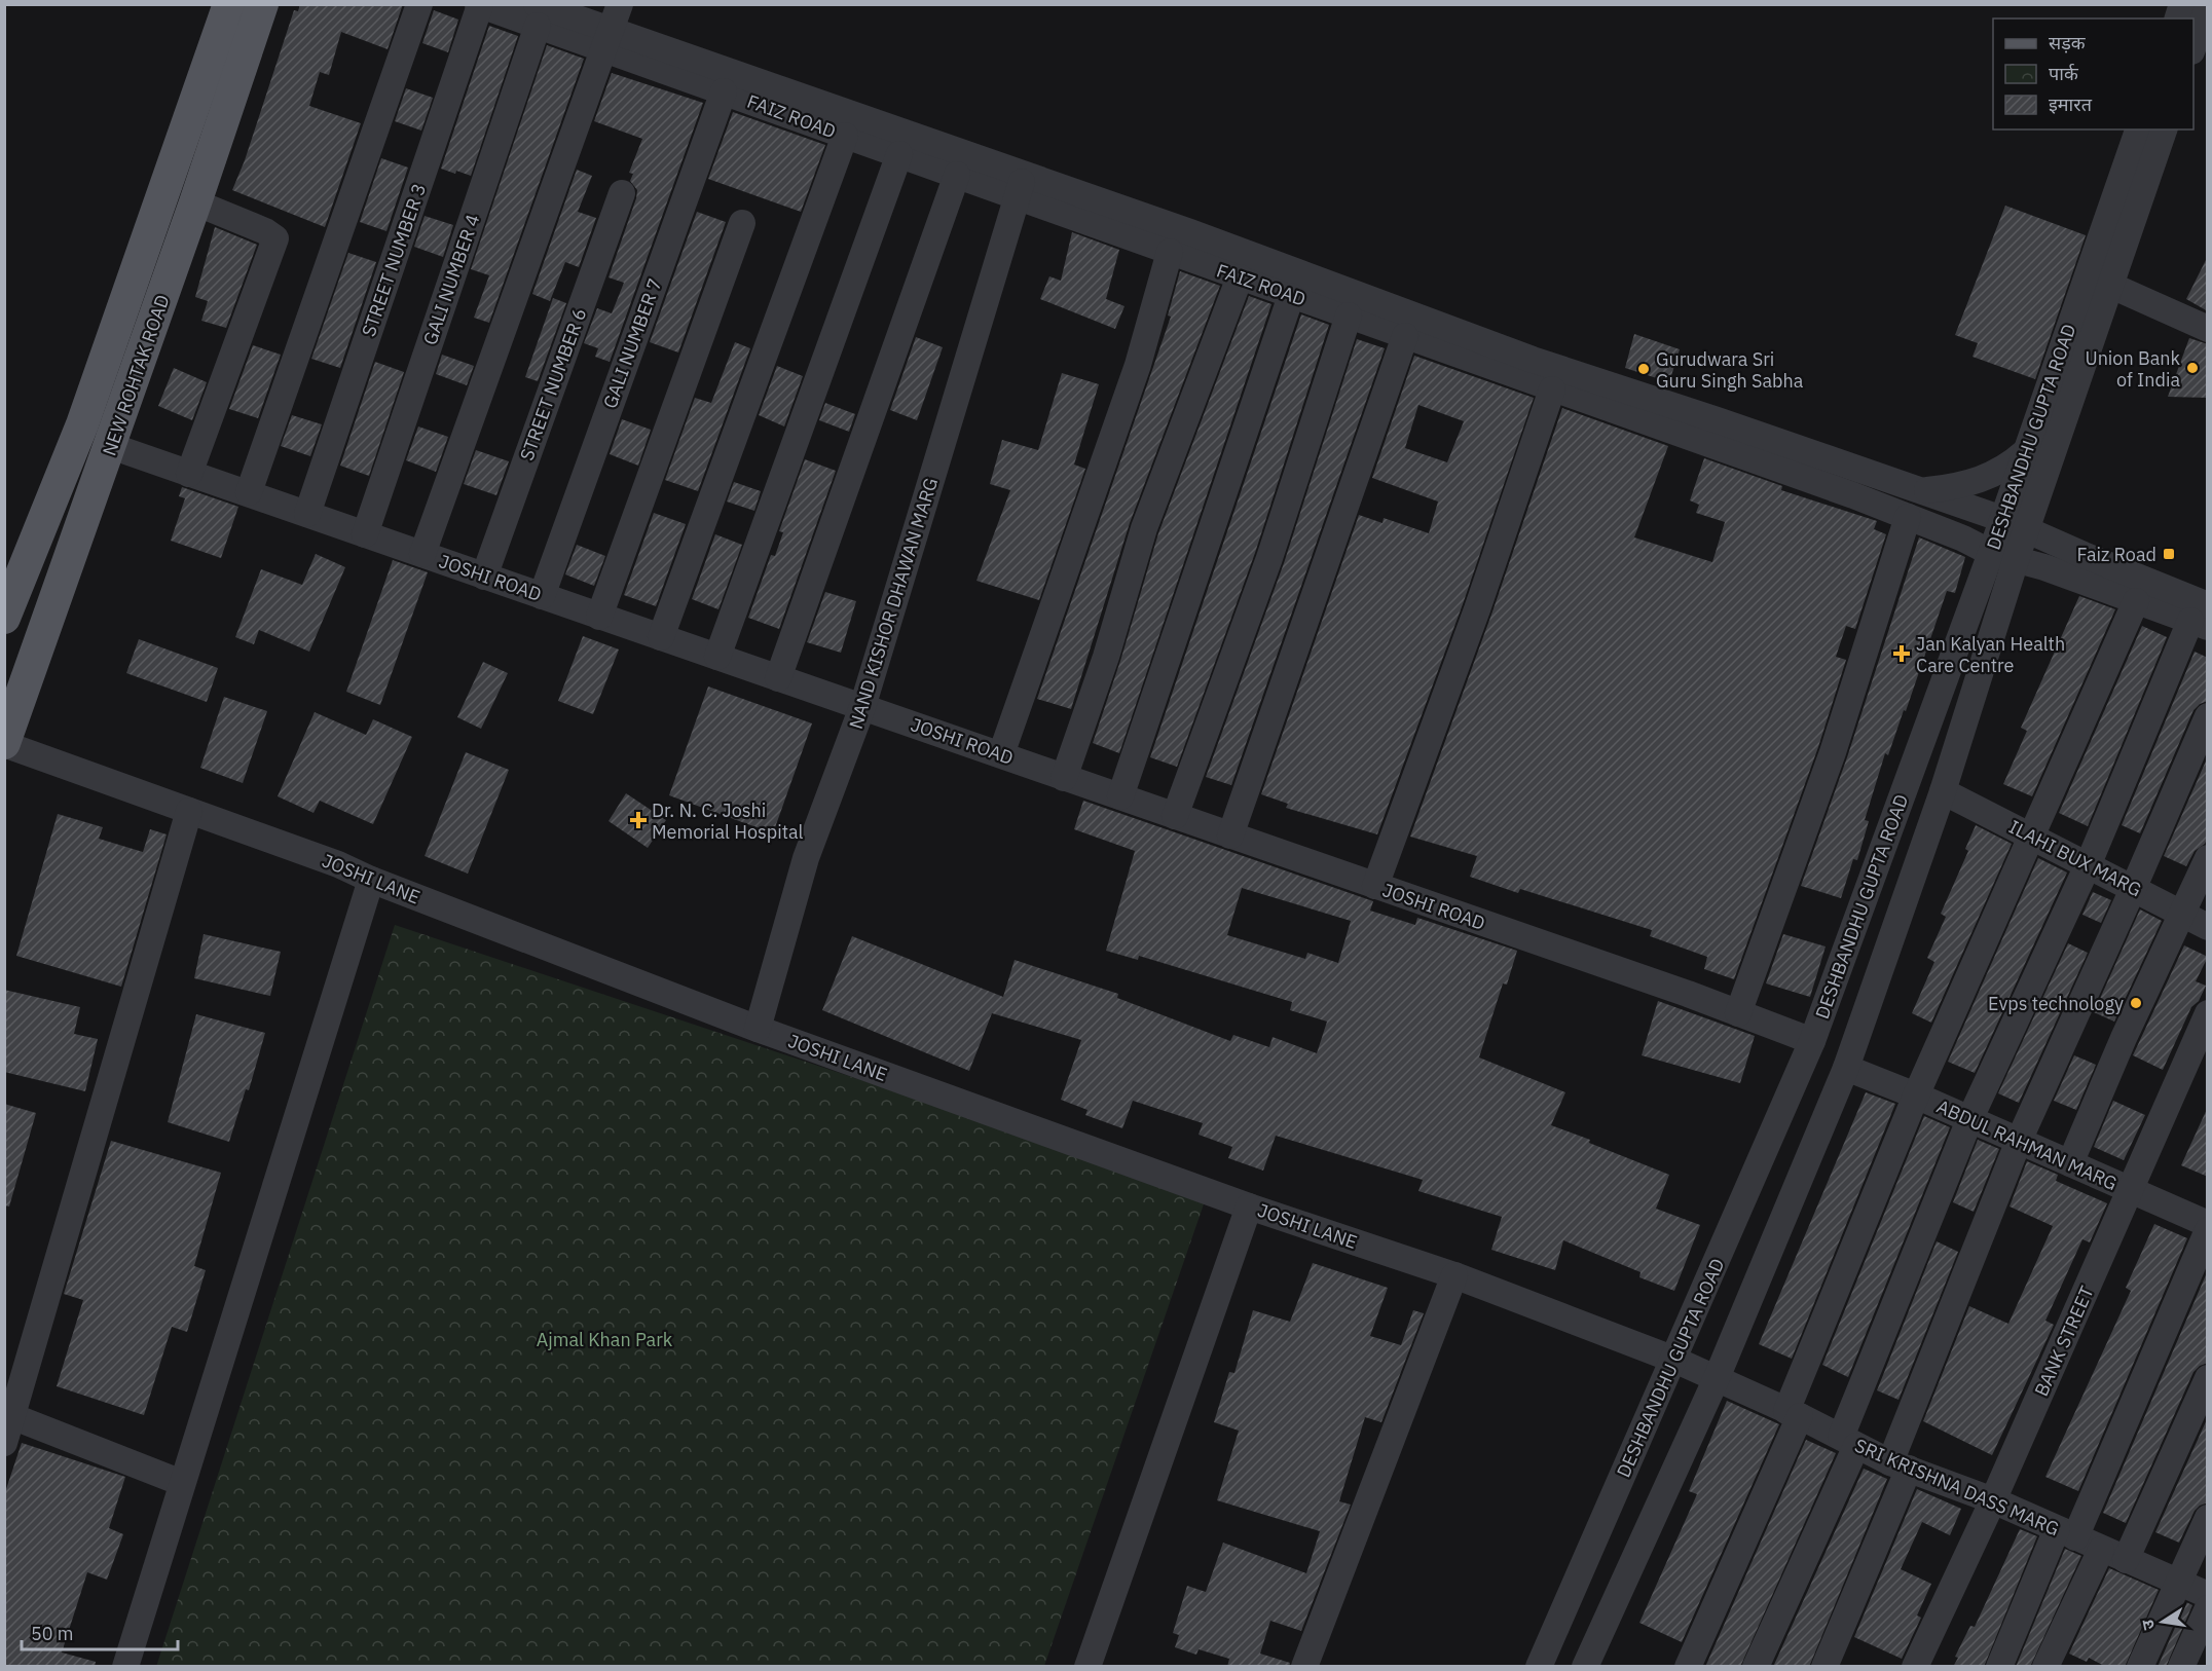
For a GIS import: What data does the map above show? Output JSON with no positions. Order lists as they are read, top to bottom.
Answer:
{
  "streets": {
    "main road": ["NEW ROHTAK ROAD"],
    "street": [
      "FAIZ ROAD",
      "STREET NUMBER 3",
      "GALI NUMBER 4",
      "GALI NUMBER 7",
      "STREET NUMBER 6",
      "DESHBANDHU GUPTA ROAD",
      "JOSHI ROAD",
      "NAND KISHOR DHAWAN MARG",
      "ILAHI BUX MARG",
      "JOSHI LANE",
      "ABDUL RAHMAN MARG",
      "BANK STREET",
      "SRI KRISHNA DASS MARG"
    ]
  },
  "crossings": [
    ["FAIZ ROAD", "STREET NUMBER 3"],
    ["FAIZ ROAD", "GALI NUMBER 4"],
    ["FAIZ ROAD", "GALI NUMBER 7"],
    ["FAIZ ROAD", "DESHBANDHU GUPTA ROAD"],
    ["FAIZ ROAD", "NAND KISHOR DHAWAN MARG"],
    ["STREET NUMBER 3", "JOSHI ROAD"],
    ["GALI NUMBER 4", "JOSHI ROAD"],
    ["GALI NUMBER 7", "JOSHI ROAD"],
    ["NEW ROHTAK ROAD", "JOSHI ROAD"],
    ["NEW ROHTAK ROAD", "JOSHI LANE"],
    ["STREET NUMBER 6", "JOSHI ROAD"],
    ["DESHBANDHU GUPTA ROAD", "JOSHI ROAD"],
    ["DESHBANDHU GUPTA ROAD", "ILAHI BUX MARG"],
    ["DESHBANDHU GUPTA ROAD", "JOSHI LANE"],
    ["DESHBANDHU GUPTA ROAD", "ABDUL RAHMAN MARG"],
    ["DESHBANDHU GUPTA ROAD", "SRI KRISHNA DASS MARG"],
    ["JOSHI ROAD", "NAND KISHOR DHAWAN MARG"],
    ["NAND KISHOR DHAWAN MARG", "JOSHI LANE"],
    ["JOSHI LANE", "SRI KRISHNA DASS MARG"],
    ["ABDUL RAHMAN MARG", "BANK STREET"],
    ["BANK STREET", "SRI KRISHNA DASS MARG"]
  ],
  "parks": ["Ajmal Khan Park"],
  "places": {
    "other": ["Union Bank of India", "Gurudwara Sri Guru Singh Sabha", "Evps technology"],
    "transit": ["Faiz Road"],
    "health": ["Jan Kalyan Health Care Centre", "Dr. N. C. Joshi Memorial Hospital"]
  },
  "legend": ["सड़क", "पार्क", "इमारत"],
  "scale_bar": "50 m",
  "north": "left"
}
